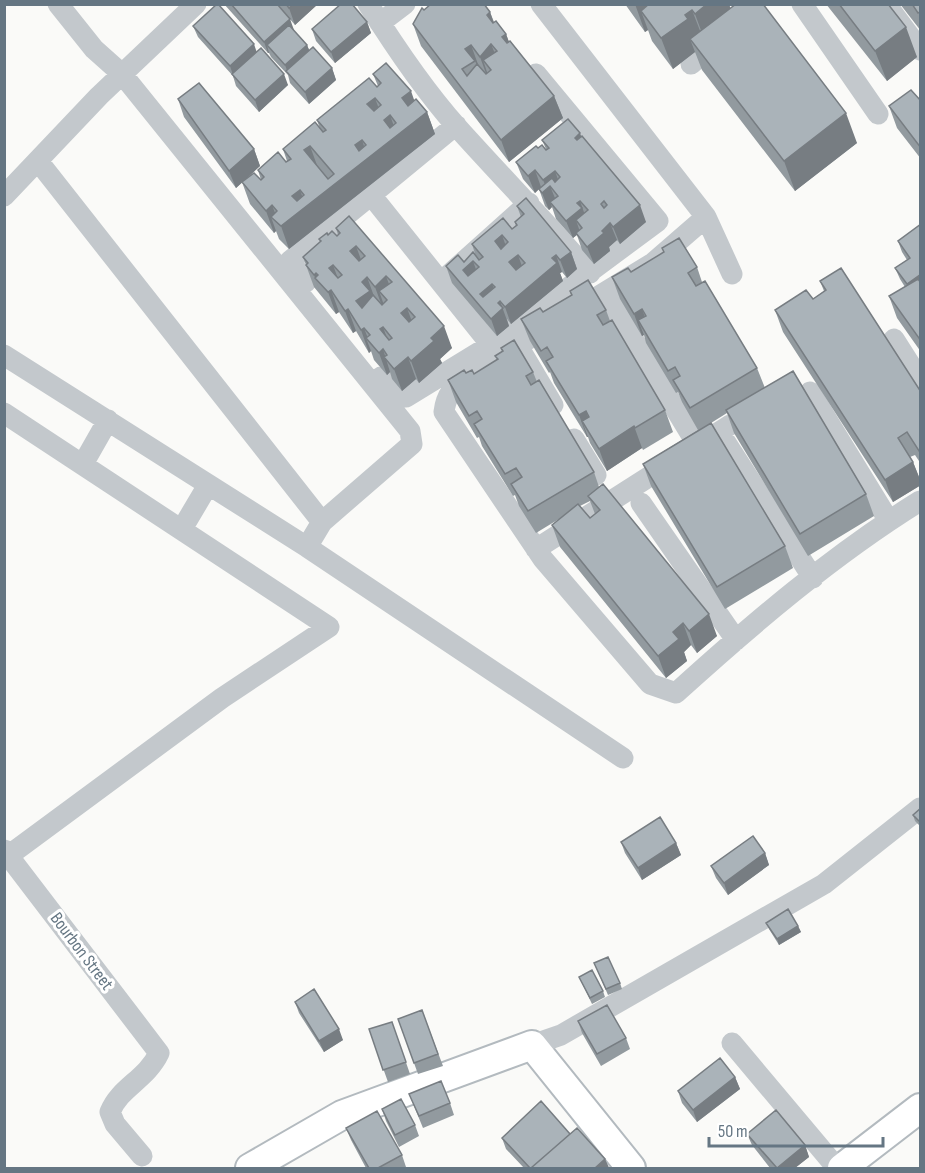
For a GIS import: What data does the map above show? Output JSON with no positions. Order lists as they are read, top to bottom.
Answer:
{
  "streets": {
    "street": ["Bourbon Street"]
  },
  "scale_bar": "50 m"
}
